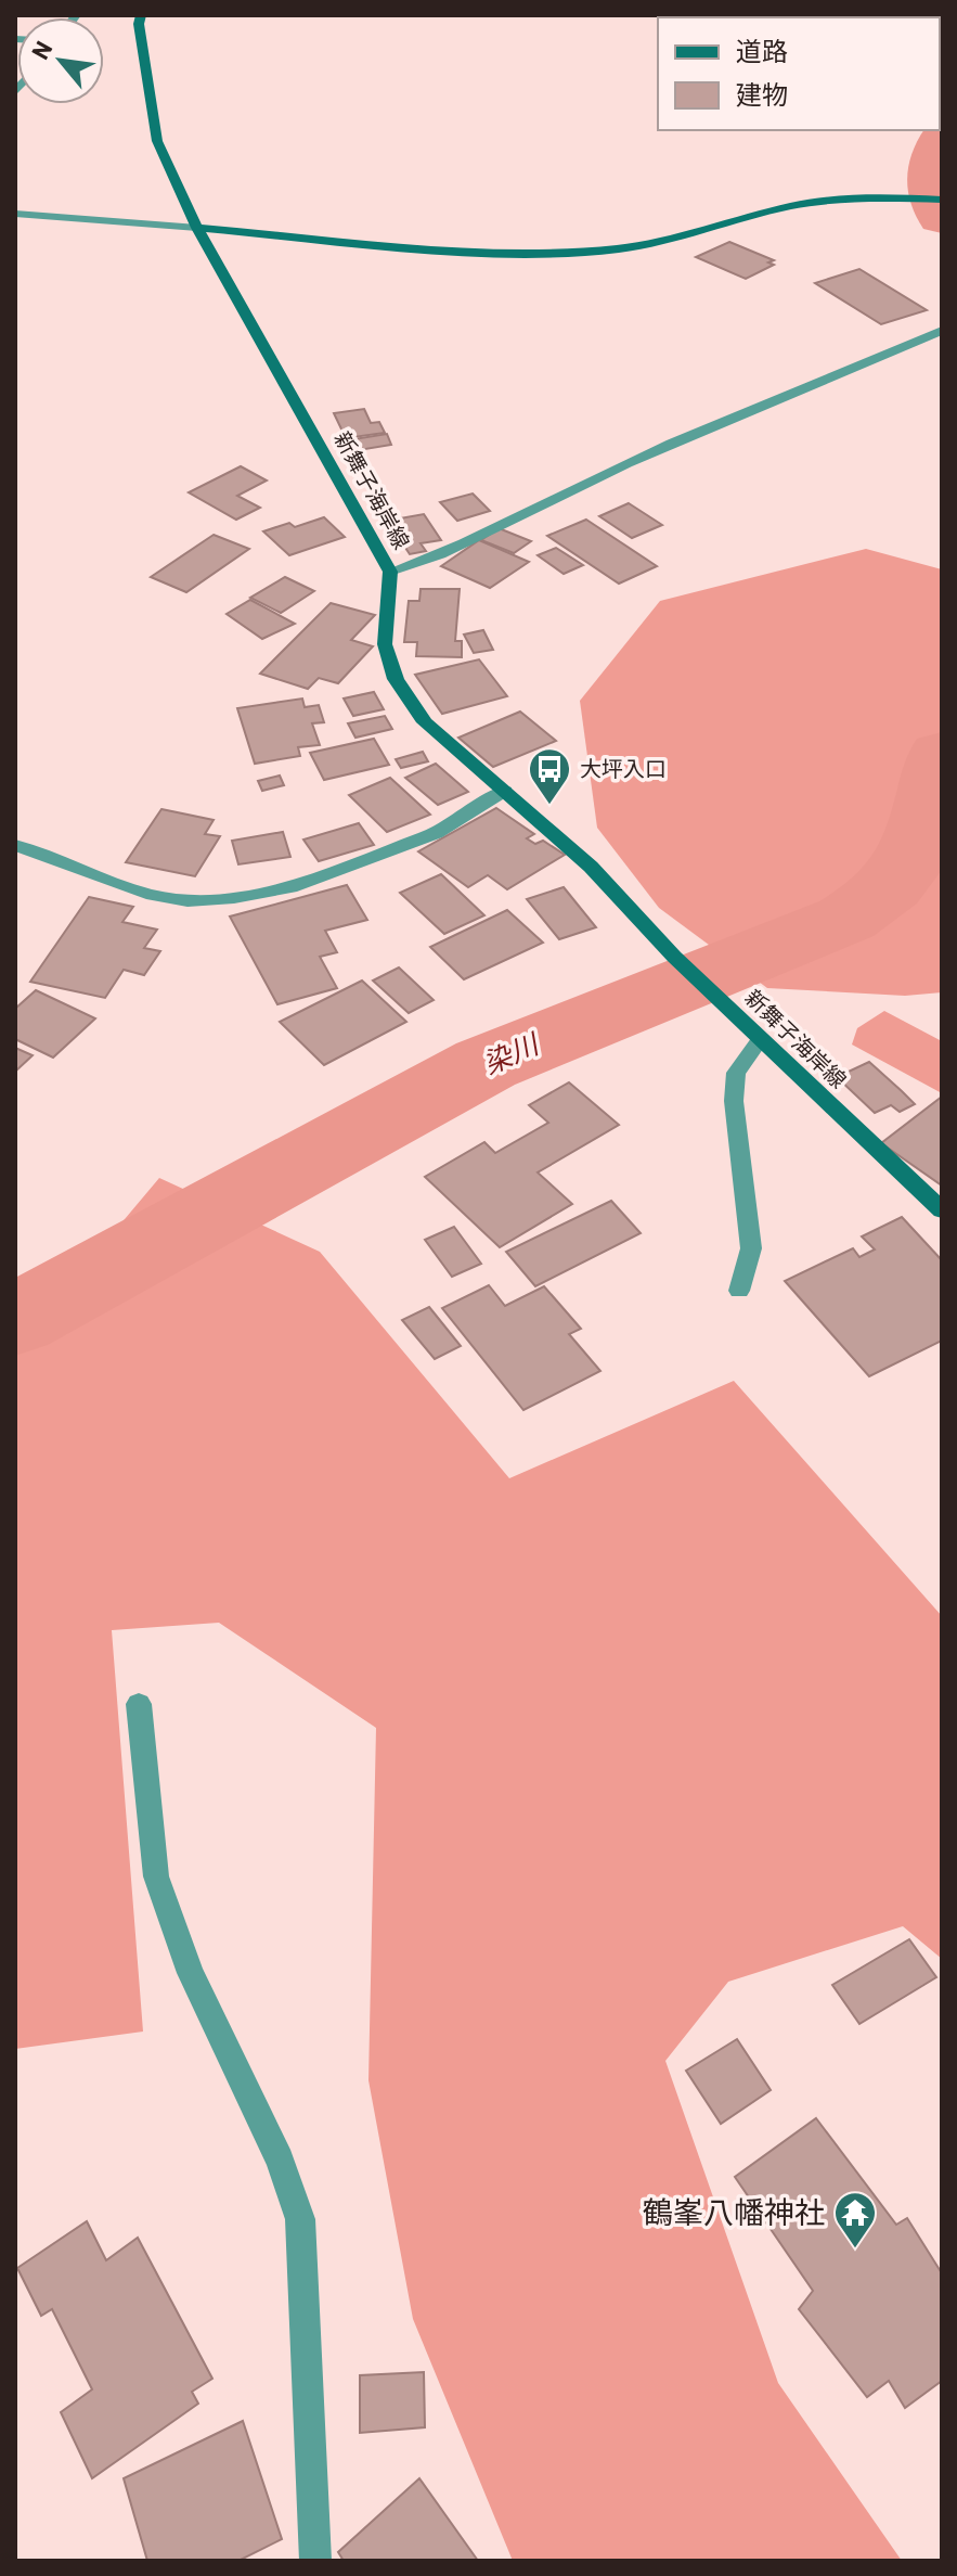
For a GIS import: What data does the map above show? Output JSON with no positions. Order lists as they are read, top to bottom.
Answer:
{
  "streets": {
    "main road": ["新舞子海岸線"]
  },
  "water": ["染川"],
  "places": {
    "bus stop": ["大坪入口"],
    "temple": ["鶴峯八幡神社"]
  },
  "legend": ["道路", "建物"],
  "north": "top left"
}
